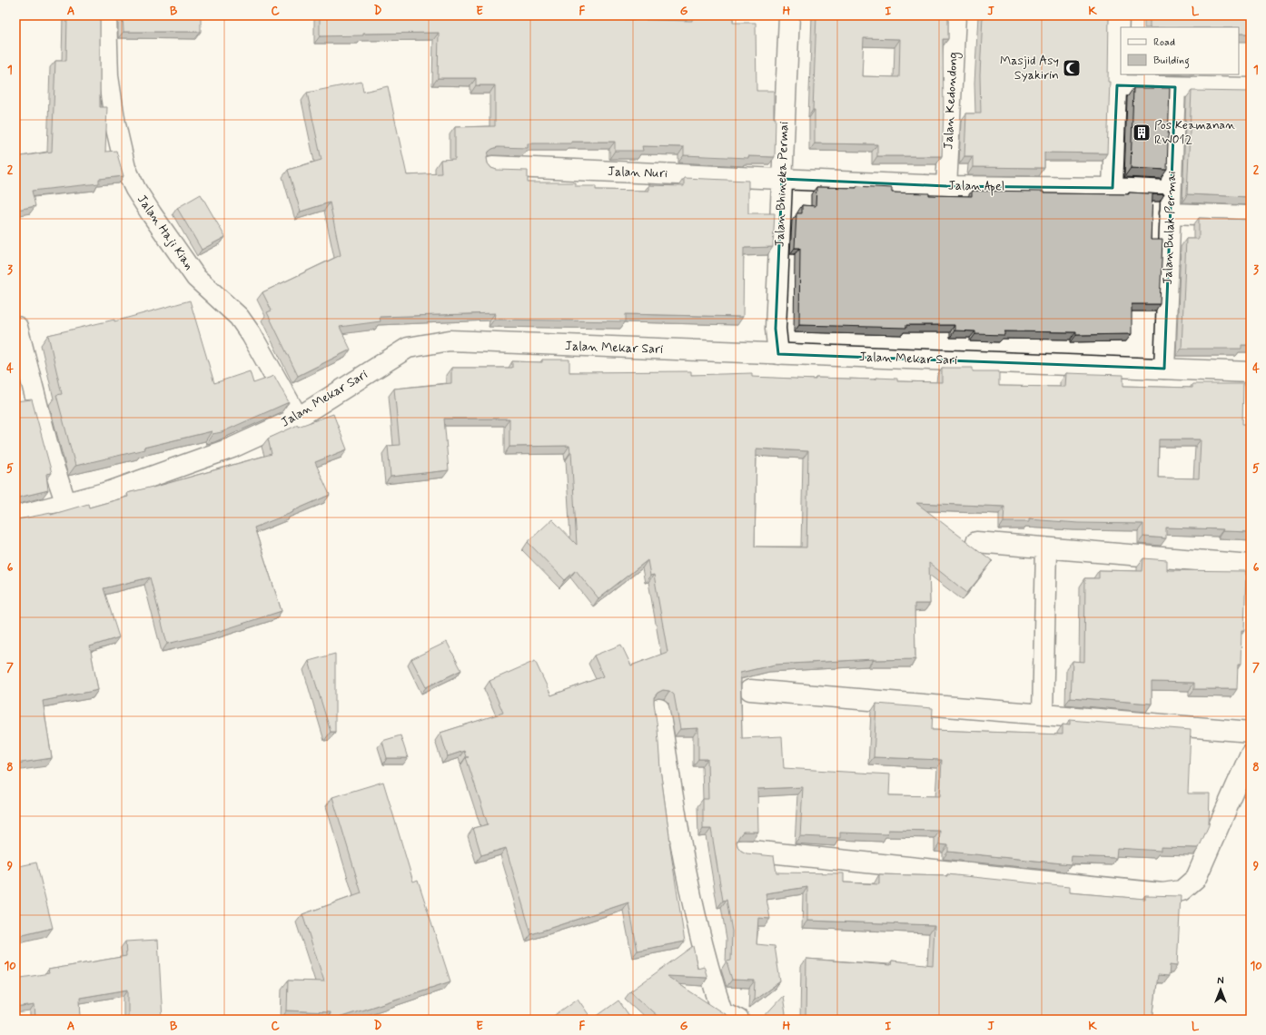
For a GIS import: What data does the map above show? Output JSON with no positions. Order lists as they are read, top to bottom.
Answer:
{
  "streets": {
    "street": [
      "Jalan Kedondong",
      "Jalan Nuri",
      "Jalan Bhineka Permai",
      "Jalan Apel",
      "Jalan Bulak Permai",
      "Jalan Haji Kian",
      "Jalan Mekar Sari"
    ]
  },
  "crossings": [
    ["Jalan Kedondong", "Jalan Apel"],
    ["Jalan Nuri", "Jalan Bhineka Permai"],
    ["Jalan Nuri", "Jalan Apel"],
    ["Jalan Bhineka Permai", "Jalan Apel"],
    ["Jalan Bhineka Permai", "Jalan Mekar Sari"],
    ["Jalan Apel", "Jalan Bulak Permai"],
    ["Jalan Bulak Permai", "Jalan Mekar Sari"],
    ["Jalan Haji Kian", "Jalan Mekar Sari"]
  ],
  "places": {
    "mosque": ["Masjid Asy Syakirin"],
    "building": ["Pos Keamanan RW012"]
  },
  "legend": ["Road", "Building"],
  "north": "top",
  "grid": {
    "columns": [
      "A",
      "B",
      "C",
      "D",
      "E",
      "F",
      "G",
      "H",
      "I",
      "J",
      "K",
      "L"
    ],
    "rows": [
      "1",
      "2",
      "3",
      "4",
      "5",
      "6",
      "7",
      "8",
      "9",
      "10"
    ]
  }
}
